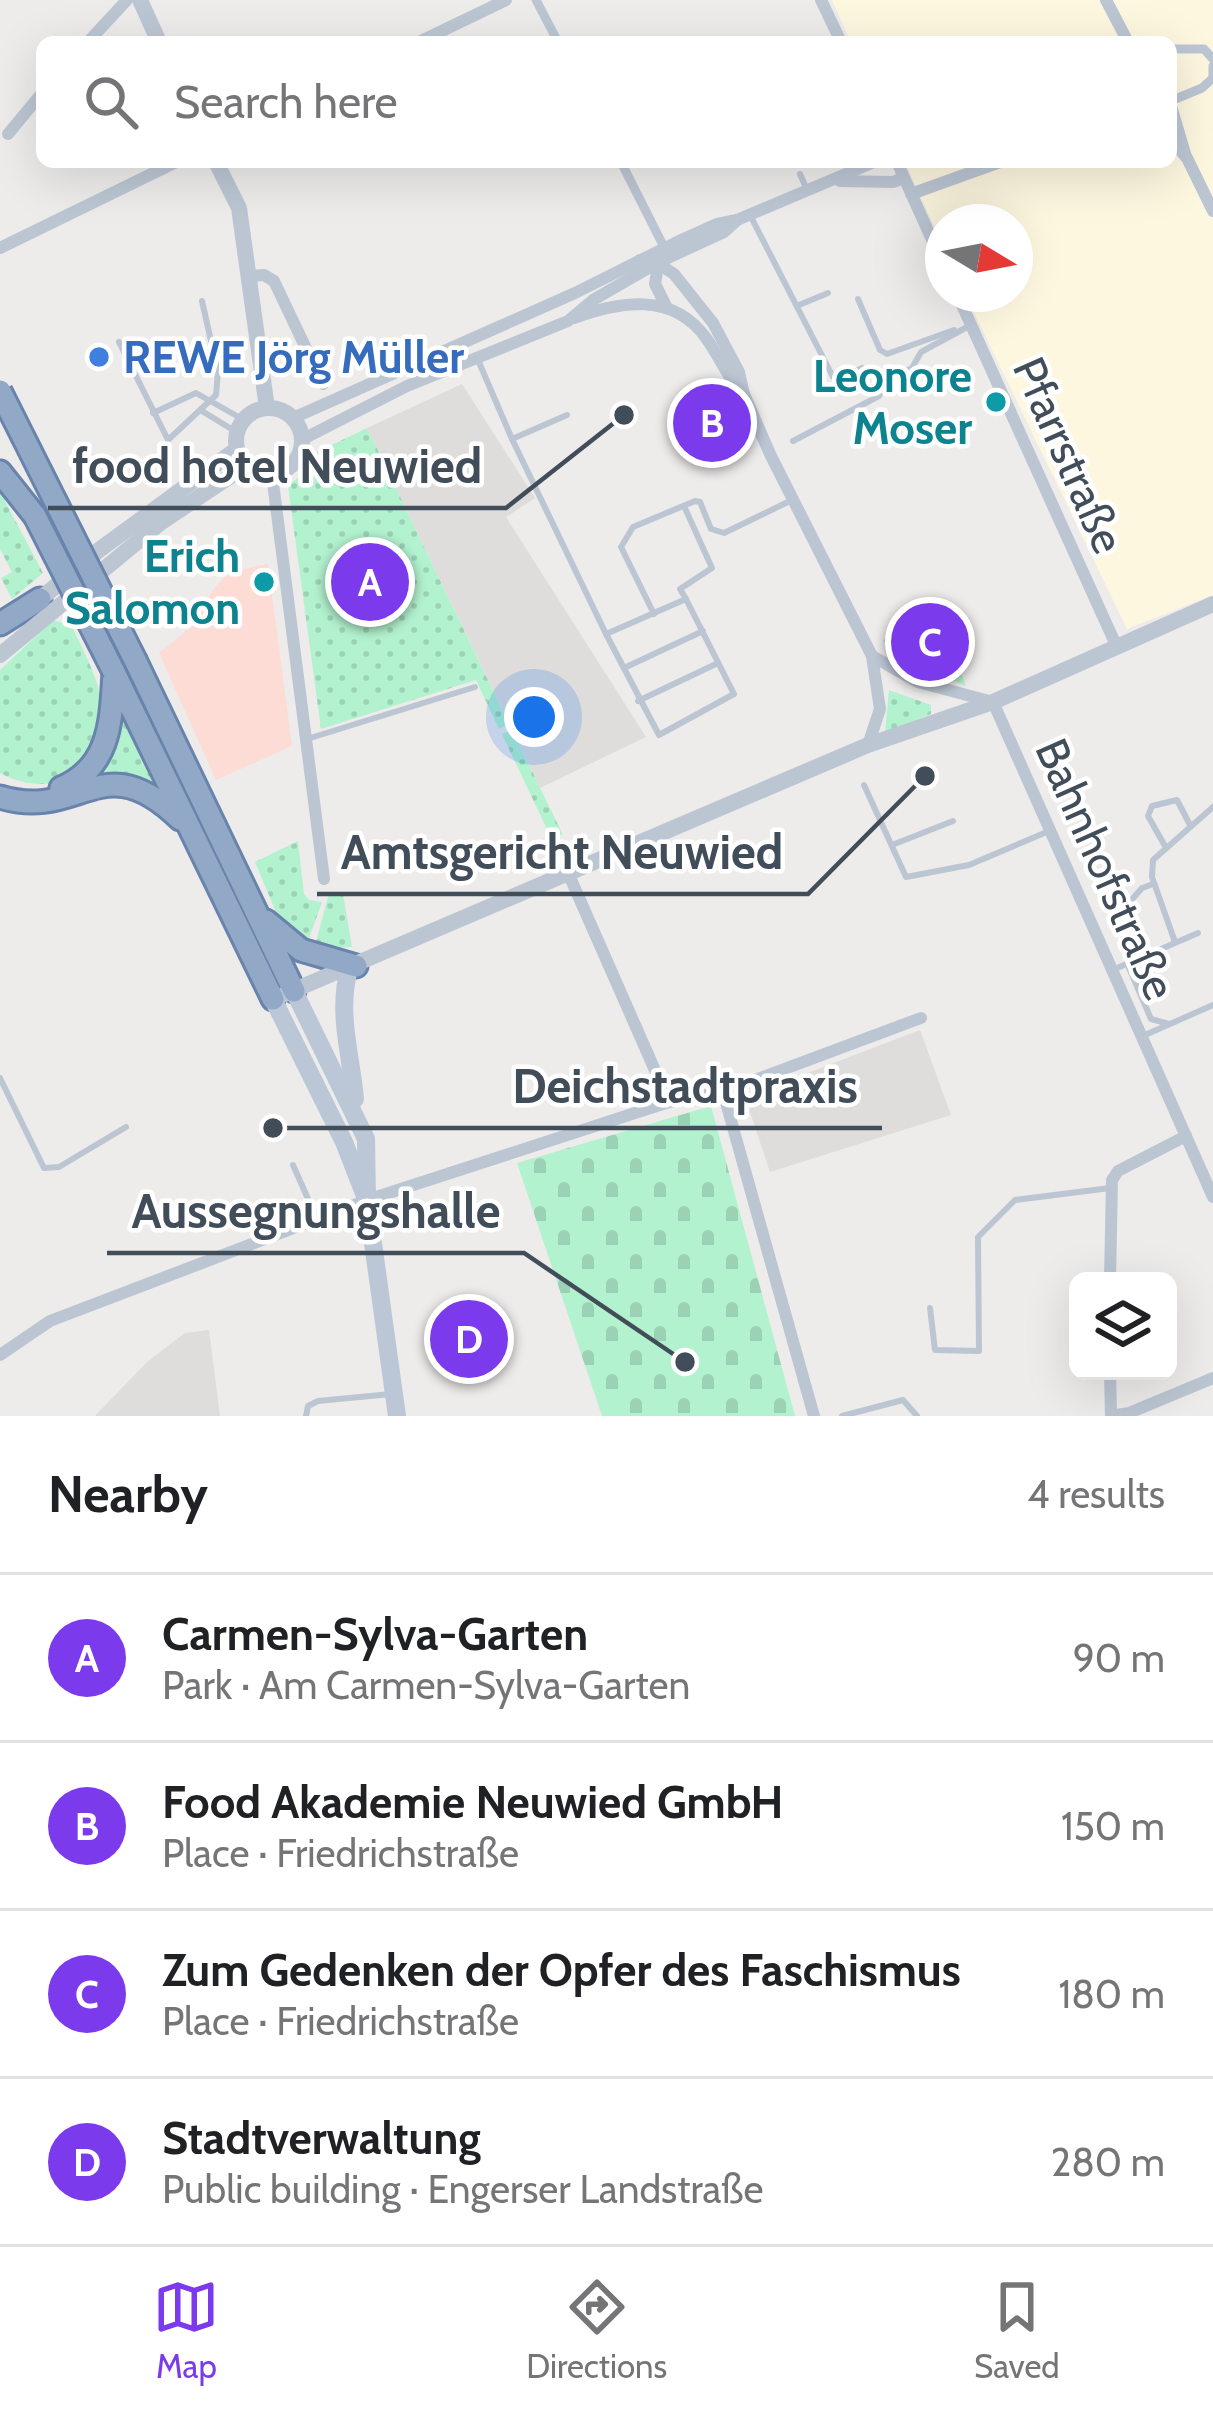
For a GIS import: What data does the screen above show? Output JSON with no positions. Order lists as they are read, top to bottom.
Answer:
{
  "streets": {
    "street": ["Pfarrstraße", "Bahnhofstraße"]
  },
  "places": [
    "REWE Jörg Müller",
    "Leonore Moser",
    "food hotel Neuwied",
    "Erich Salomon",
    "Amtsgericht Neuwied",
    "Deichstadtpraxis",
    "Aussegnungshalle"
  ],
  "north": "right",
  "page": {
    "search": "Search here",
    "pins": [
      "B",
      "A",
      "C",
      "D"
    ],
    "heading": ["Nearby", "4 results"],
    "list": [
      {
        "mark": "A",
        "name": "Carmen-Sylva-Garten",
        "note": "Park · Am Carmen-Sylva-Garten",
        "value": "90 m"
      },
      {
        "mark": "B",
        "name": "Food Akademie Neuwied GmbH",
        "note": "Place · Friedrichstraße",
        "value": "150 m"
      },
      {
        "mark": "C",
        "name": "Zum Gedenken der Opfer des Faschismus",
        "note": "Place · Friedrichstraße",
        "value": "180 m"
      },
      {
        "mark": "D",
        "name": "Stadtverwaltung",
        "note": "Public building · Engerser Landstraße",
        "value": "280 m"
      }
    ],
    "nav": ["Map", "Directions", "Saved"]
  }
}
